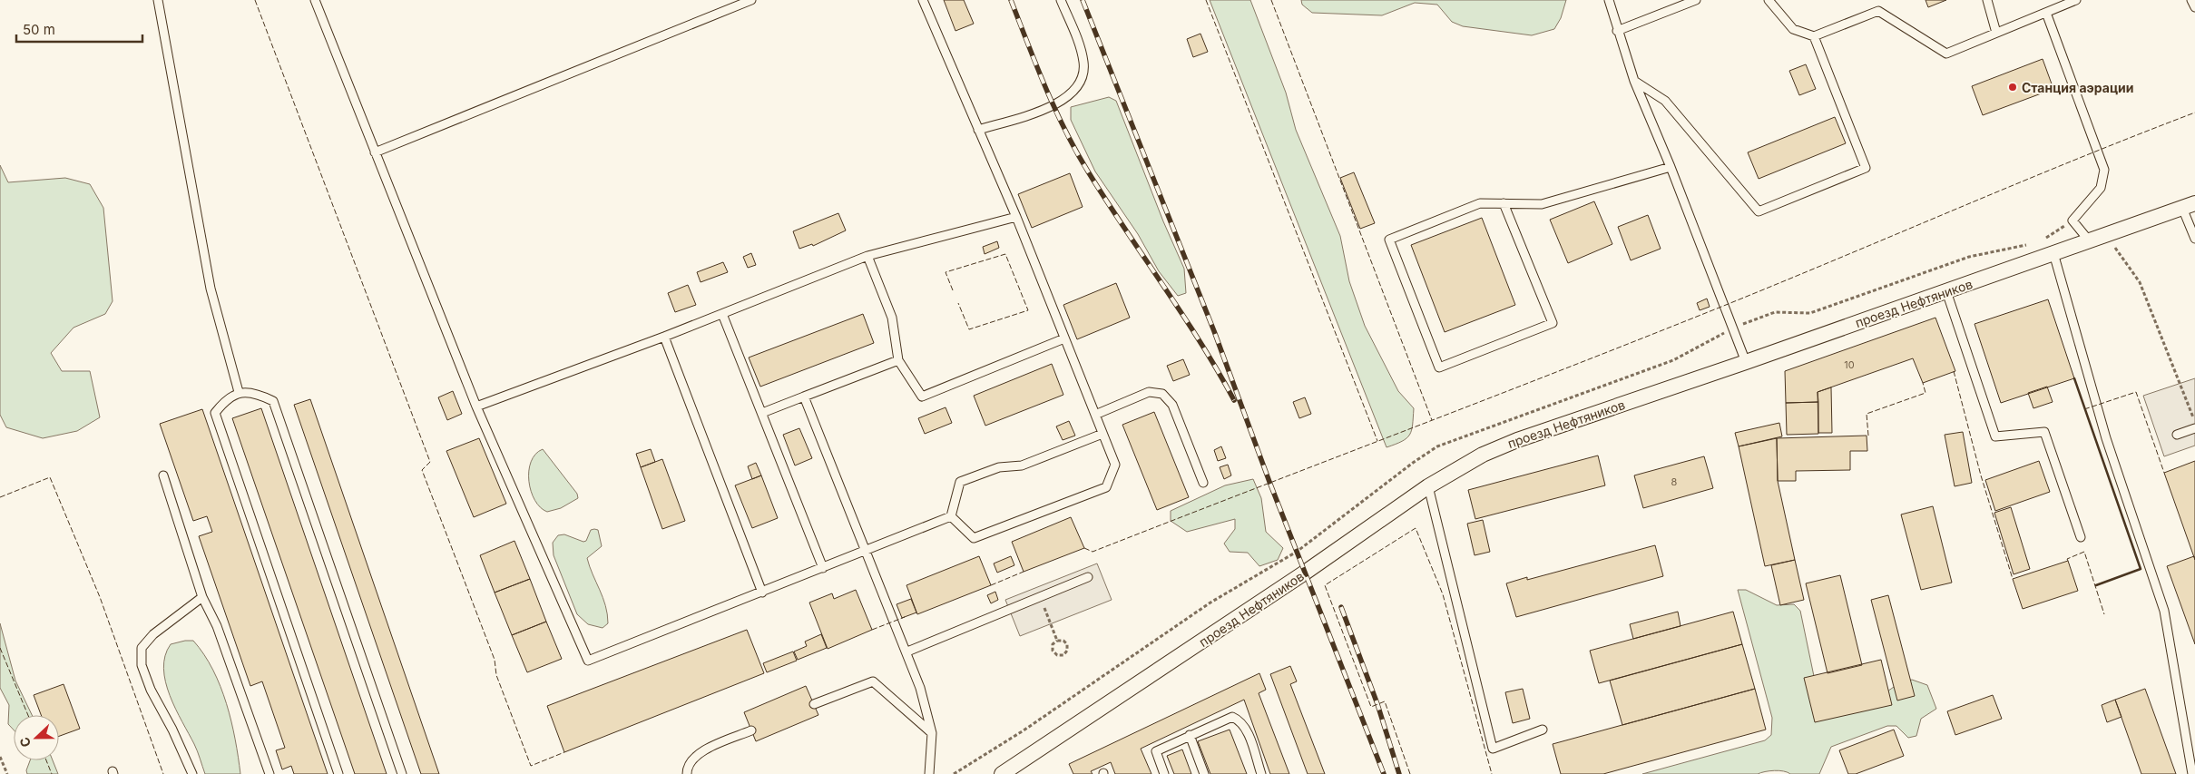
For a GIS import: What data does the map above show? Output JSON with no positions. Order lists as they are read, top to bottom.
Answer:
{
  "streets": {
    "street": ["проезд Нефтяников"]
  },
  "places": ["Станция аэрации"],
  "house_numbers": ["10", "8"],
  "scale_bar": "50 m",
  "north": "left"
}
